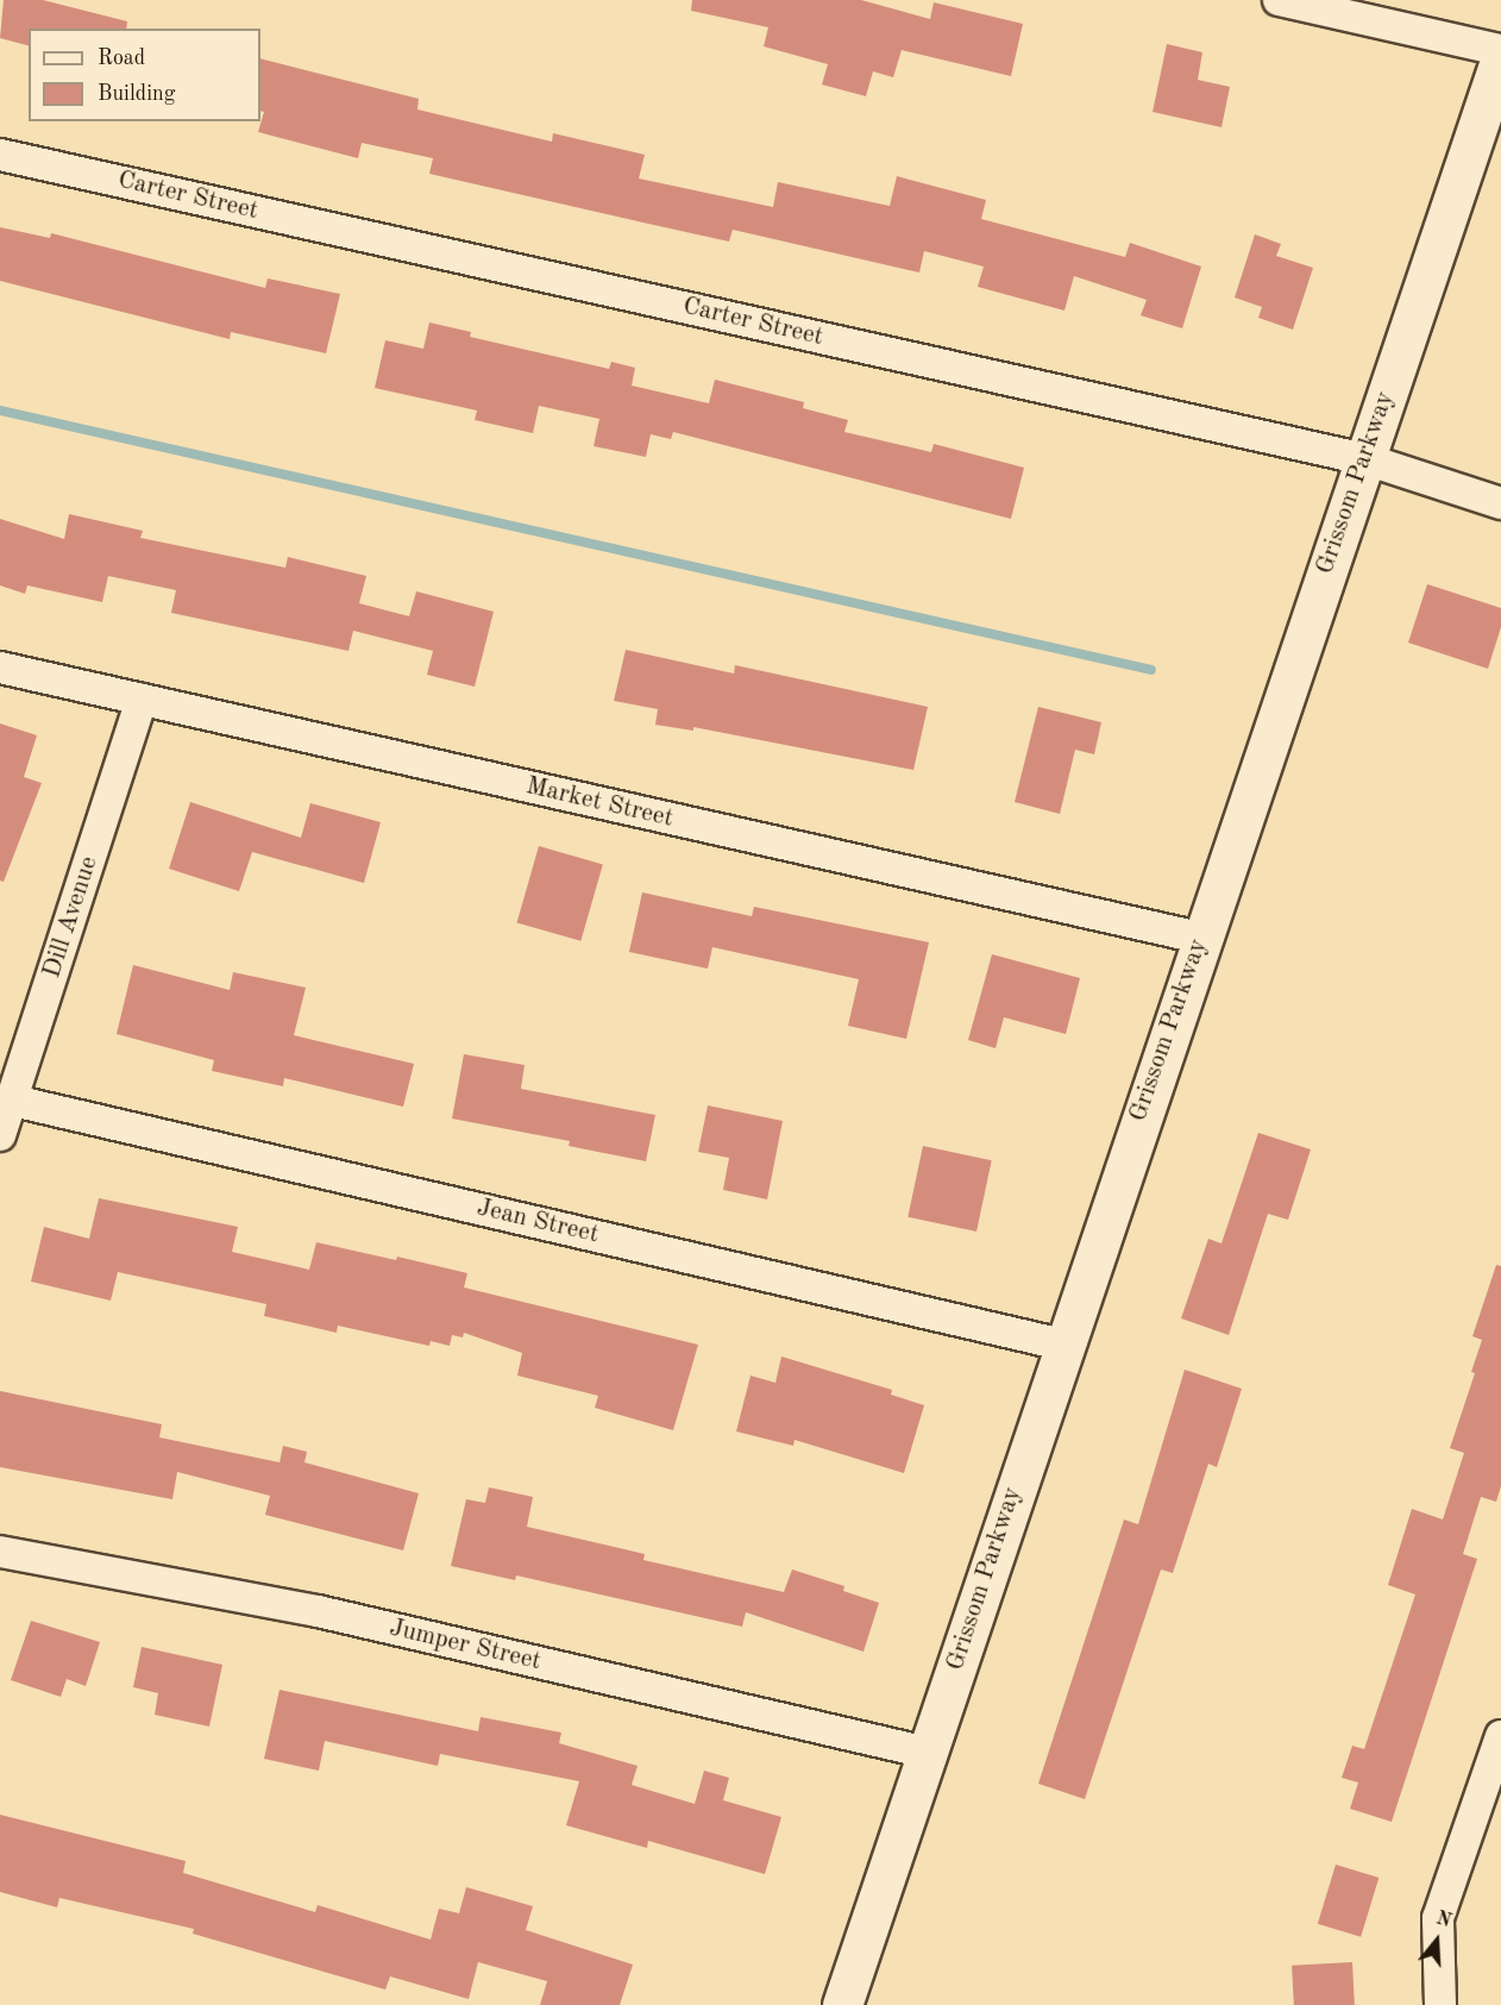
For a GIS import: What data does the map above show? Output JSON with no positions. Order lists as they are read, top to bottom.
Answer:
{
  "streets": {
    "main road": ["Grissom Parkway"],
    "street": [
      "Carter Street",
      "Market Street",
      "Dill Avenue",
      "Jean Street",
      "Jumper Street"
    ]
  },
  "crossings": [
    ["Carter Street", "Grissom Parkway"],
    ["Grissom Parkway", "Market Street"],
    ["Grissom Parkway", "Jean Street"],
    ["Grissom Parkway", "Jumper Street"],
    ["Market Street", "Dill Avenue"],
    ["Dill Avenue", "Jean Street"]
  ],
  "legend": ["Road", "Building"],
  "north": "top"
}
